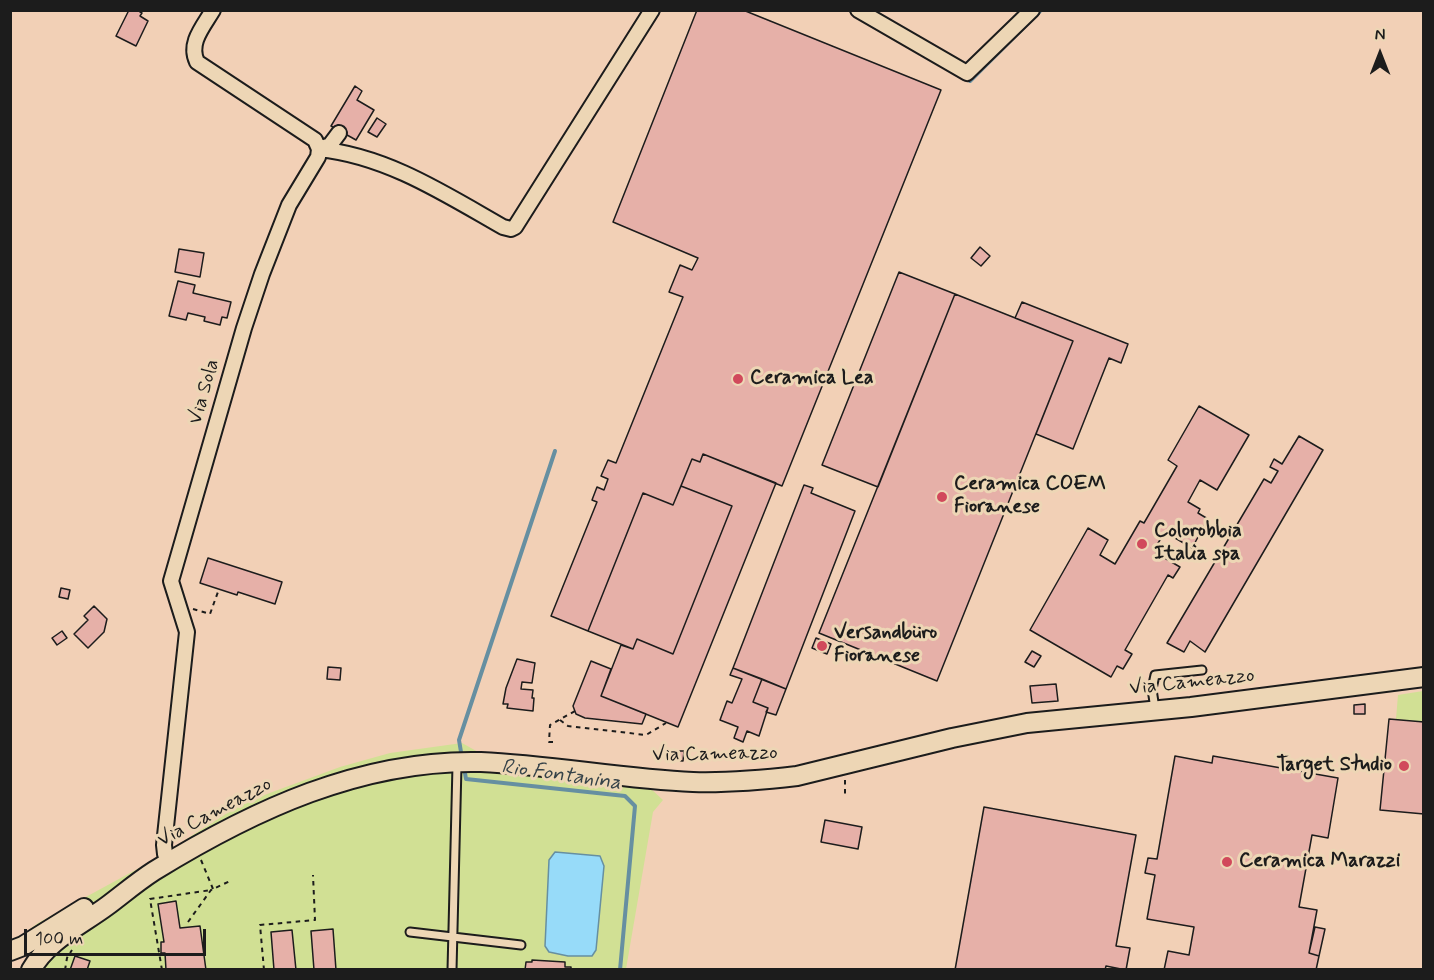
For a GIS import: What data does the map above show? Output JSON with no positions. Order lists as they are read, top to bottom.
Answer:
{
  "streets": {
    "street": ["Via Sola", "Via Cameazzo"]
  },
  "crossings": [
    ["Via Sola", "Via Cameazzo"]
  ],
  "water": ["Rio Fontanina"],
  "places": [
    "Ceramica Lea",
    "Ceramica COEM Fioranese",
    "Colorobbia Italia spa",
    "Versandbüro Fioranese",
    "Target Studio",
    "Ceramica Marazzi"
  ],
  "scale_bar": "100 m",
  "north": "top"
}
